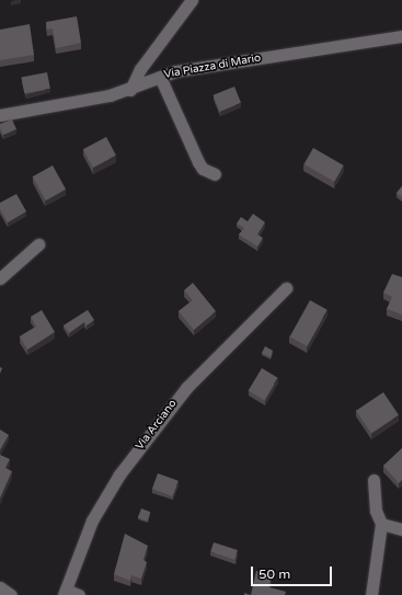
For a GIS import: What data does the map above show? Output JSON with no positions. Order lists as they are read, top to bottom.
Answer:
{
  "streets": {
    "street": ["Via Piazza di Mario", "Via Arciano"]
  },
  "scale_bar": "50 m"
}
